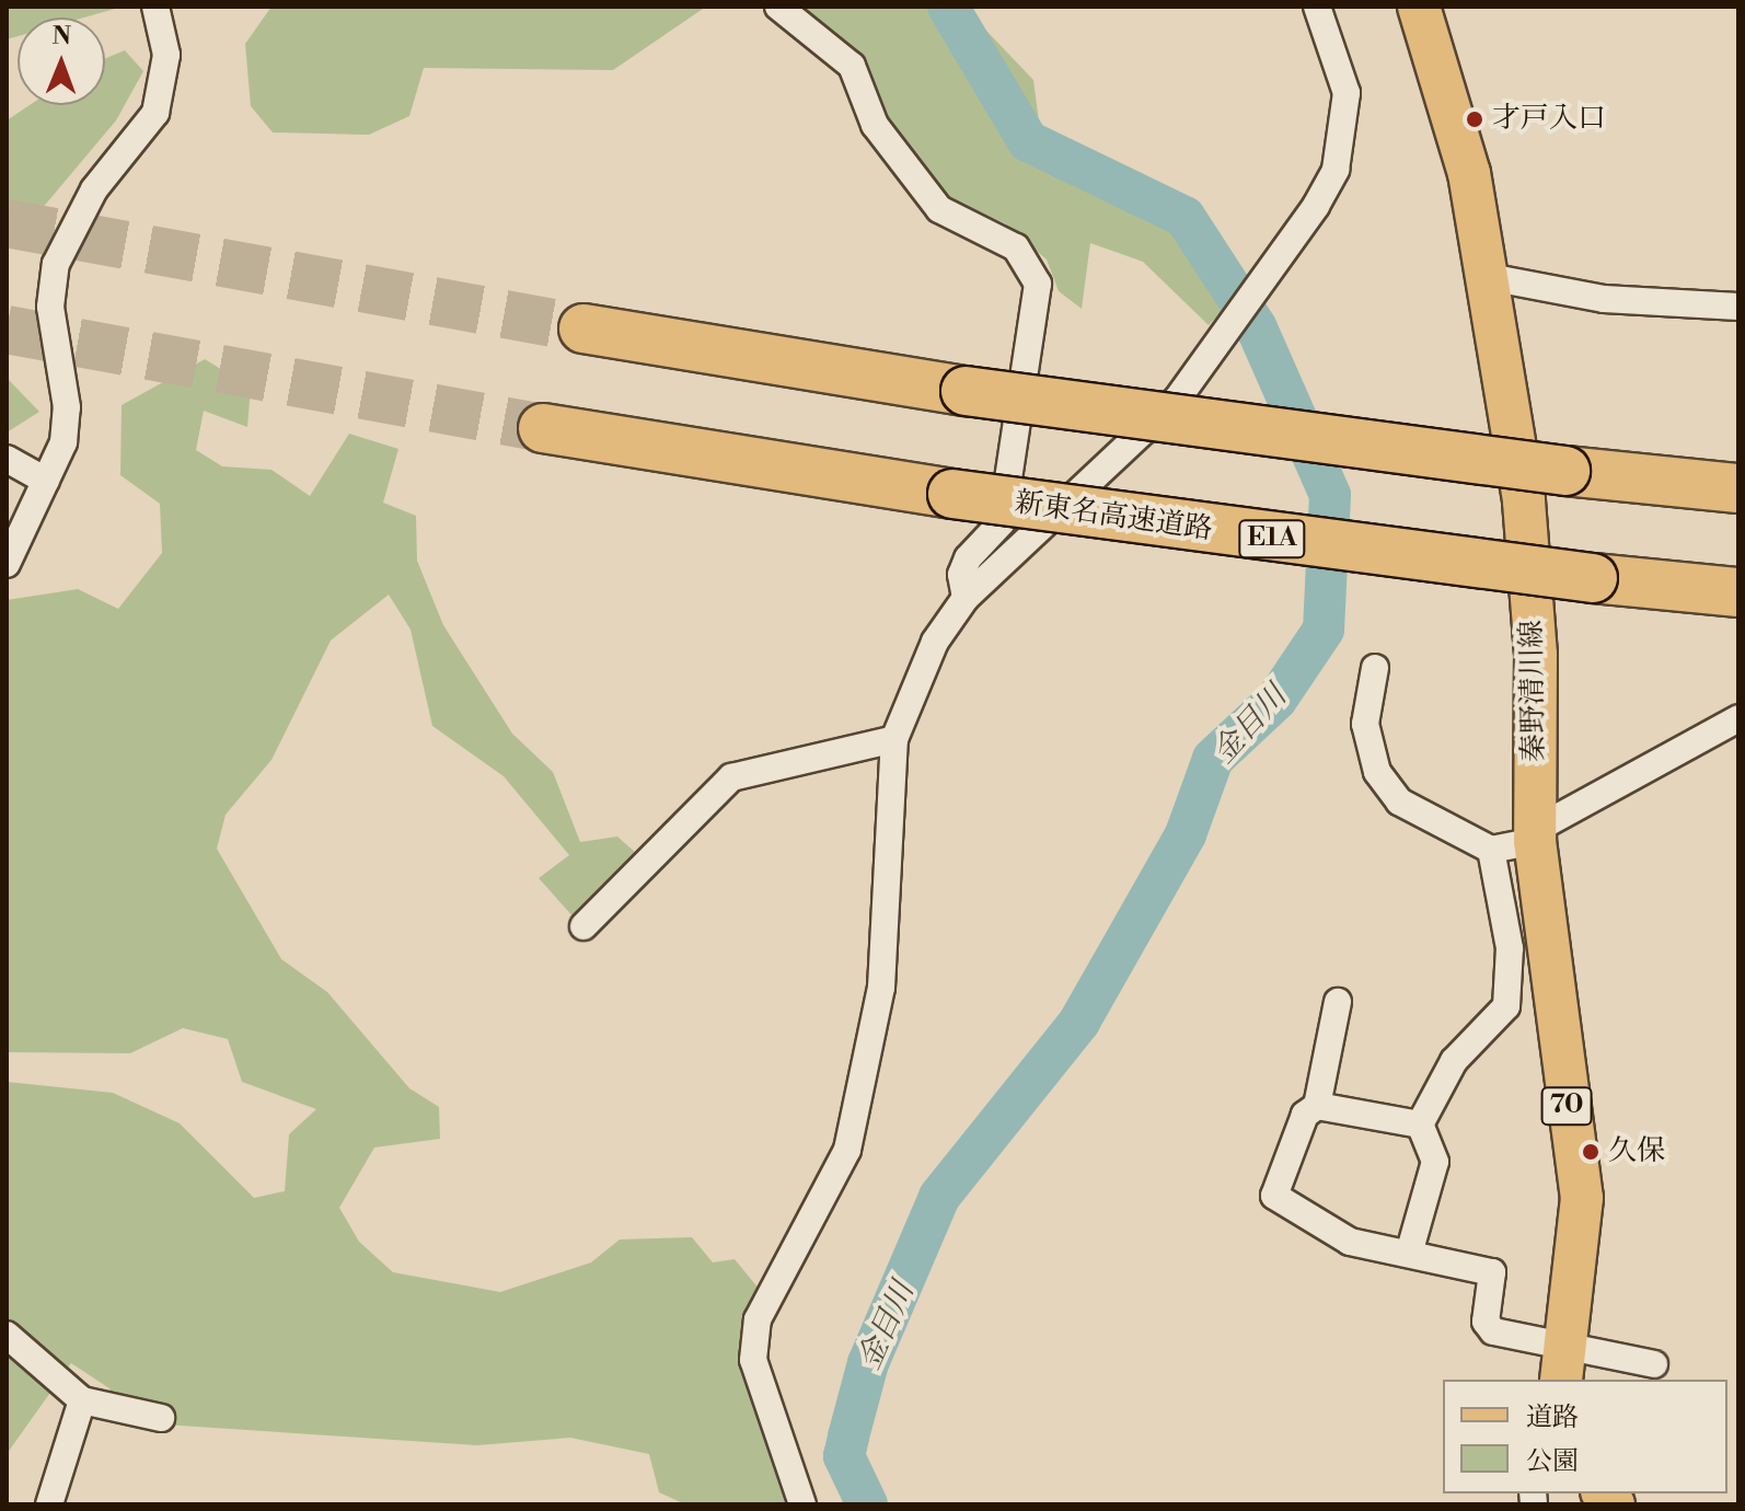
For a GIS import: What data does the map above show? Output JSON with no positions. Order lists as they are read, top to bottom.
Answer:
{
  "streets": {
    "highway": ["新東名高速道路", "E1A"],
    "main road": ["秦野清川線", "70"]
  },
  "water": ["金目川"],
  "places": ["才戸入口", "久保"],
  "legend": ["道路", "公園"],
  "north": "top"
}
